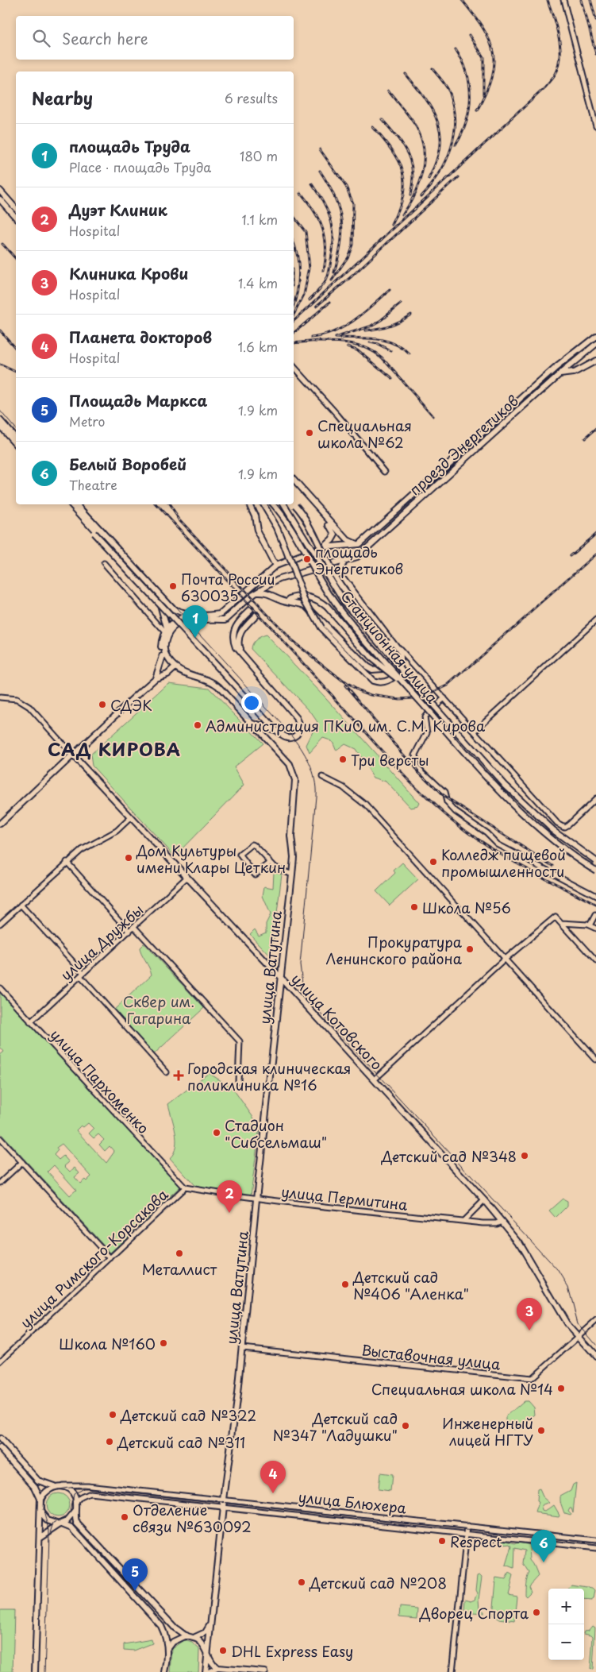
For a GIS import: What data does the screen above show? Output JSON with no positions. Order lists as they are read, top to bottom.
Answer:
{
  "streets": {
    "main road": [
      "проезд Энергетиков",
      "Станционная улица",
      "улица Ватутина",
      "улица Котовского"
    ],
    "street": [
      "улица Дружбы",
      "улица Пархоменко",
      "улица Пермитина",
      "улица Римского-Корсакова",
      "Выставочная улица",
      "улица Блюхера"
    ]
  },
  "crossings": [
    ["улица Дружбы", "улица Котовского"],
    ["улица Дружбы", "улица Пархоменко"],
    ["улица Ватутина", "улица Котовского"],
    ["улица Ватутина", "улица Пермитина"],
    ["улица Ватутина", "Выставочная улица"],
    ["улица Ватутина", "улица Блюхера"],
    ["улица Котовского", "улица Пермитина"],
    ["улица Котовского", "Выставочная улица"],
    ["улица Пархоменко", "улица Пермитина"],
    ["улица Пархоменко", "улица Римского-Корсакова"],
    ["улица Пермитина", "улица Римского-Корсакова"]
  ],
  "districts": ["САД КИРОВА"],
  "parks": ["Сквер им. Гагарина"],
  "places": {
    "other": [
      "Специальная школа №62",
      "площадь Энергетиков",
      "Почта России 630035",
      "СДЭК",
      "Администрация ПКиО им. С.М. Кирова",
      "Три версты",
      "Дом Культуры имени Клары Цеткин",
      "Колледж пищевой промышленности",
      "Школа №56",
      "Прокуратура Ленинского района",
      "Стадион \"Сибсельмаш\"",
      "Детский сад №348",
      "Металлист",
      "Детский сад №406 \"Аленка\"",
      "Школа №160",
      "Специальная школа №14",
      "Детский сад №322",
      "Детский сад №347 \"Ладушки\"",
      "Инженерный лицей НГТУ",
      "Детский сад №311",
      "Отделение связи №630092",
      "Respect",
      "Детский сад №208",
      "Дворец Спорта",
      "DHL Express Easy"
    ],
    "health": ["Городская клиническая поликлиника №16"]
  },
  "page": {
    "search": "Search here",
    "heading": ["Nearby", "6 results"],
    "list": [
      {
        "mark": "1",
        "name": "площадь Труда",
        "note": "Place · площадь Труда",
        "value": "180 m"
      },
      {
        "mark": "2",
        "name": "Дуэт Клиник",
        "note": "Hospital",
        "value": "1.1 km"
      },
      {
        "mark": "3",
        "name": "Клиника Крови",
        "note": "Hospital",
        "value": "1.4 km"
      },
      {
        "mark": "4",
        "name": "Планета докторов",
        "note": "Hospital",
        "value": "1.6 km"
      },
      {
        "mark": "5",
        "name": "Площадь Маркса",
        "note": "Metro",
        "value": "1.9 km"
      },
      {
        "mark": "6",
        "name": "Белый Воробей",
        "note": "Theatre",
        "value": "1.9 km"
      }
    ],
    "pins": [
      "1",
      "2",
      "3",
      "4",
      "6",
      "5"
    ],
    "map_buttons": ["+", "−"]
  }
}
